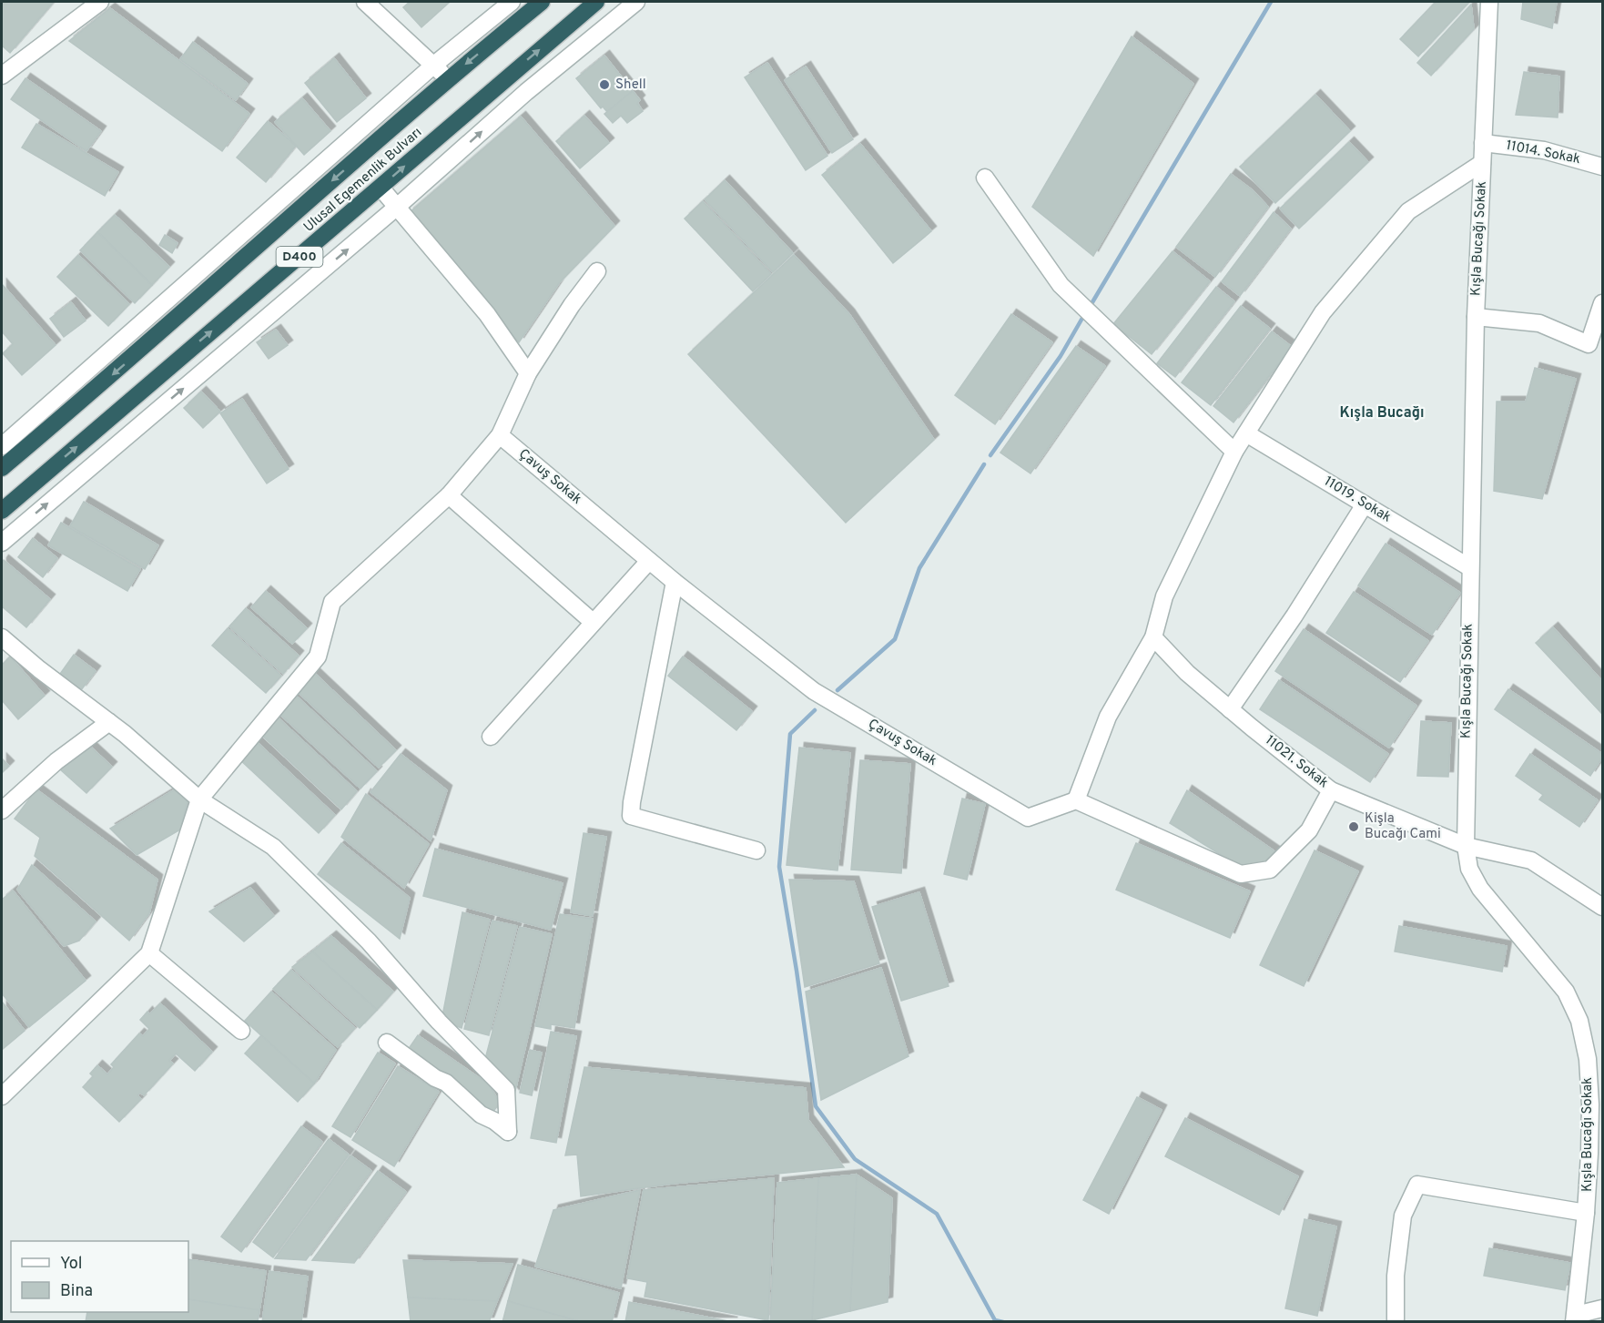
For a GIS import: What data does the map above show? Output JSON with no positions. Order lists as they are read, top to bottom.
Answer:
{
  "streets": {
    "highway": ["Ulusal Egemenlik Bulvarı", "D400"],
    "street": [
      "11014. Sokak",
      "Kışla Bucağı Sokak",
      "Çavuş Sokak",
      "11019. Sokak",
      "11021. Sokak"
    ]
  },
  "crossings": [
    ["11014. Sokak", "Kışla Bucağı Sokak"],
    ["Kışla Bucağı Sokak", "11019. Sokak"],
    ["Kışla Bucağı Sokak", "11021. Sokak"]
  ],
  "districts": ["Kışla Bucağı"],
  "places": ["Shell", "Kişla Bucağı Cami"],
  "legend": ["Yol", "Bina"]
}
